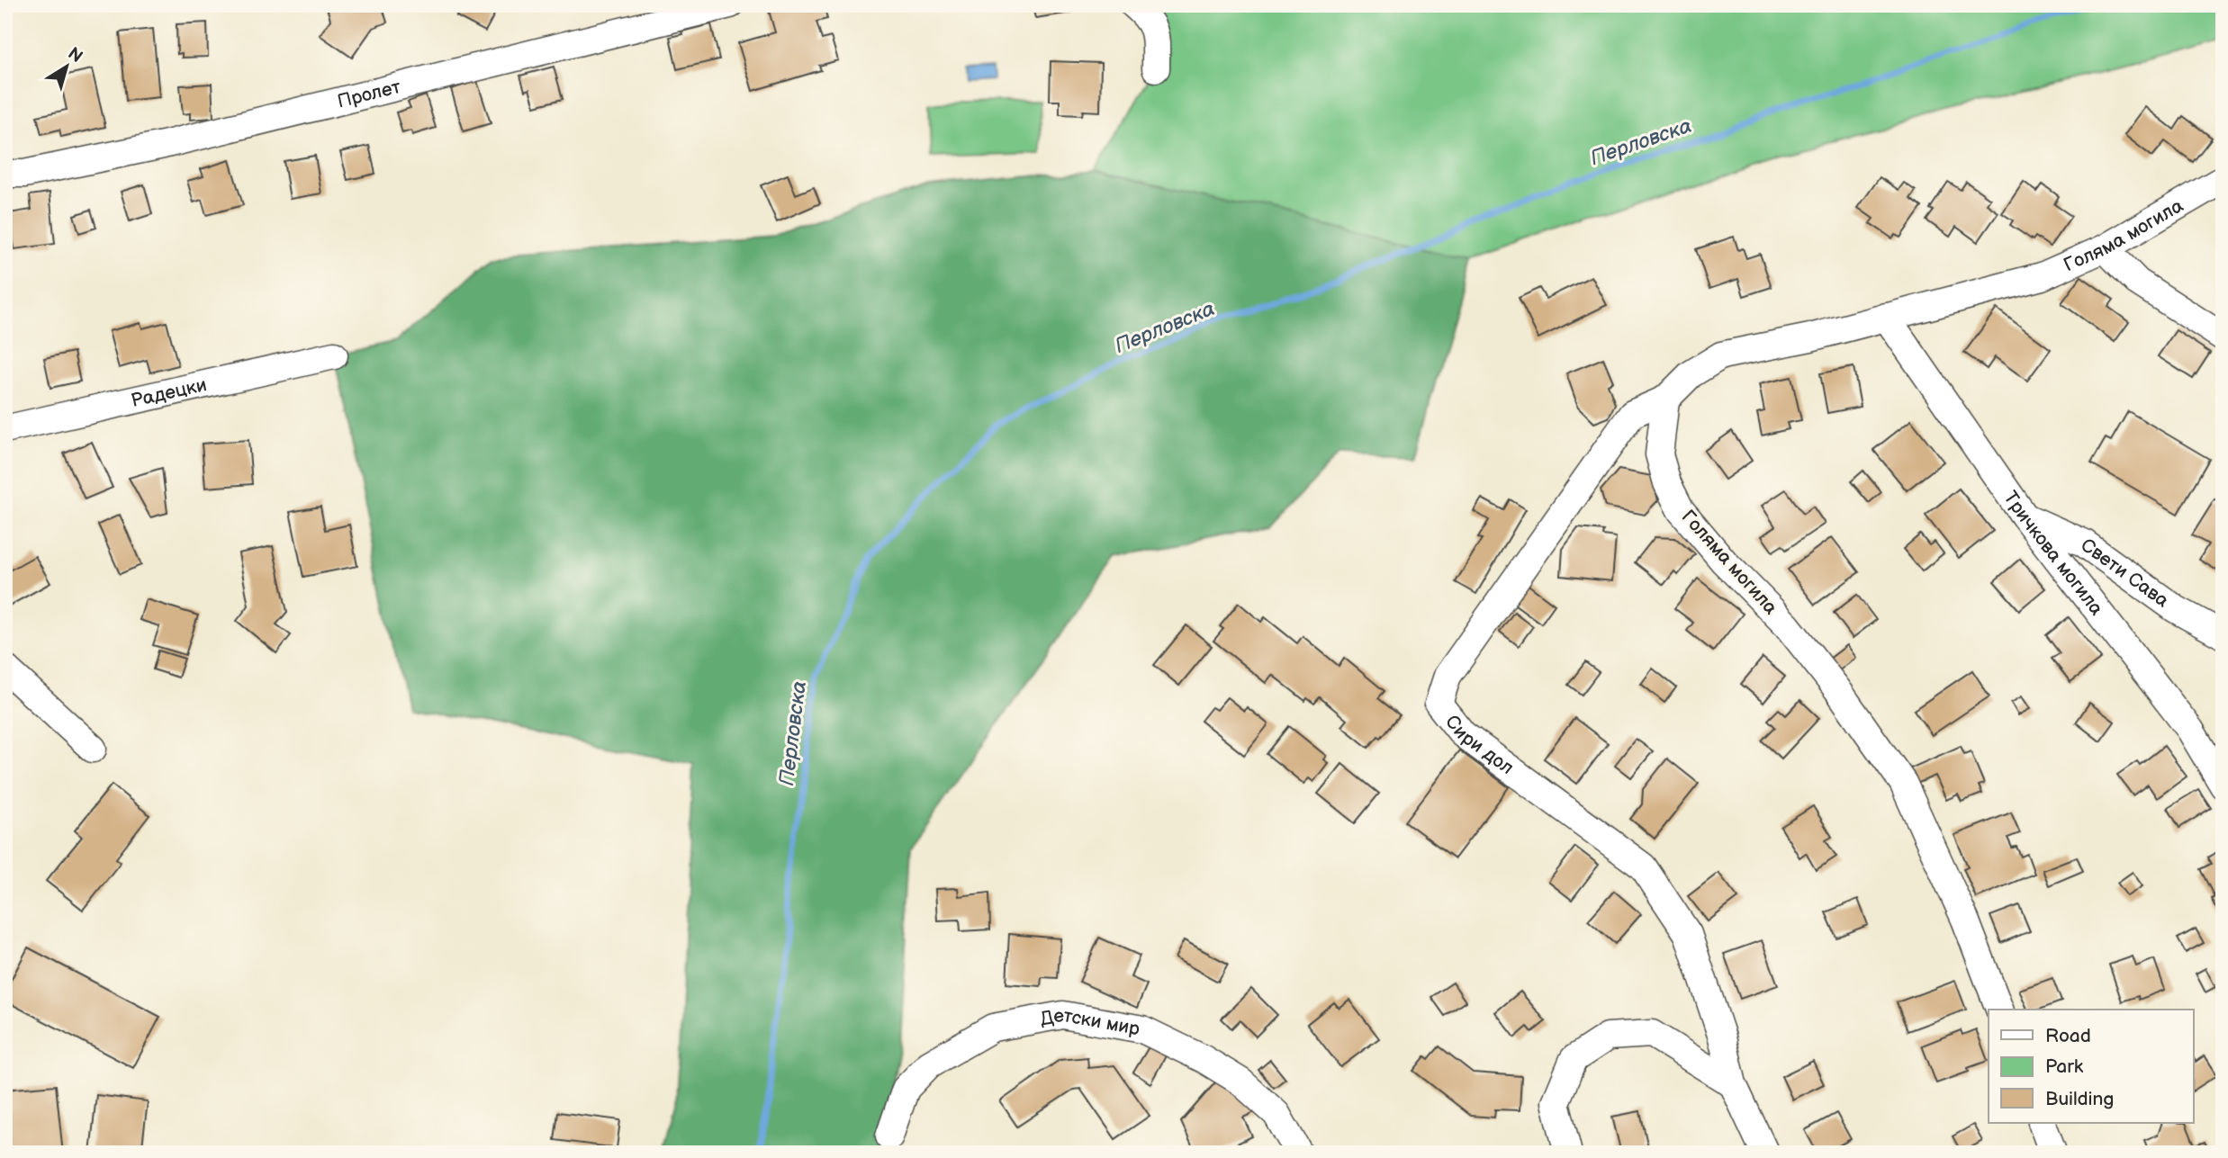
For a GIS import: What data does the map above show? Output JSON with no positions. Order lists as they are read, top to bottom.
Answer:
{
  "streets": {
    "street": [
      "Пролет",
      "Голяма могила",
      "Радецки",
      "Тричкова могила",
      "Свети Сава",
      "Сири дол",
      "Детски мир"
    ]
  },
  "crossings": [
    ["Голяма могила", "Тричкова могила"],
    ["Голяма могила", "Сири дол"],
    ["Тричкова могила", "Свети Сава"]
  ],
  "water": ["Перловска"],
  "legend": ["Road", "Park", "Building"],
  "north": "top right"
}
